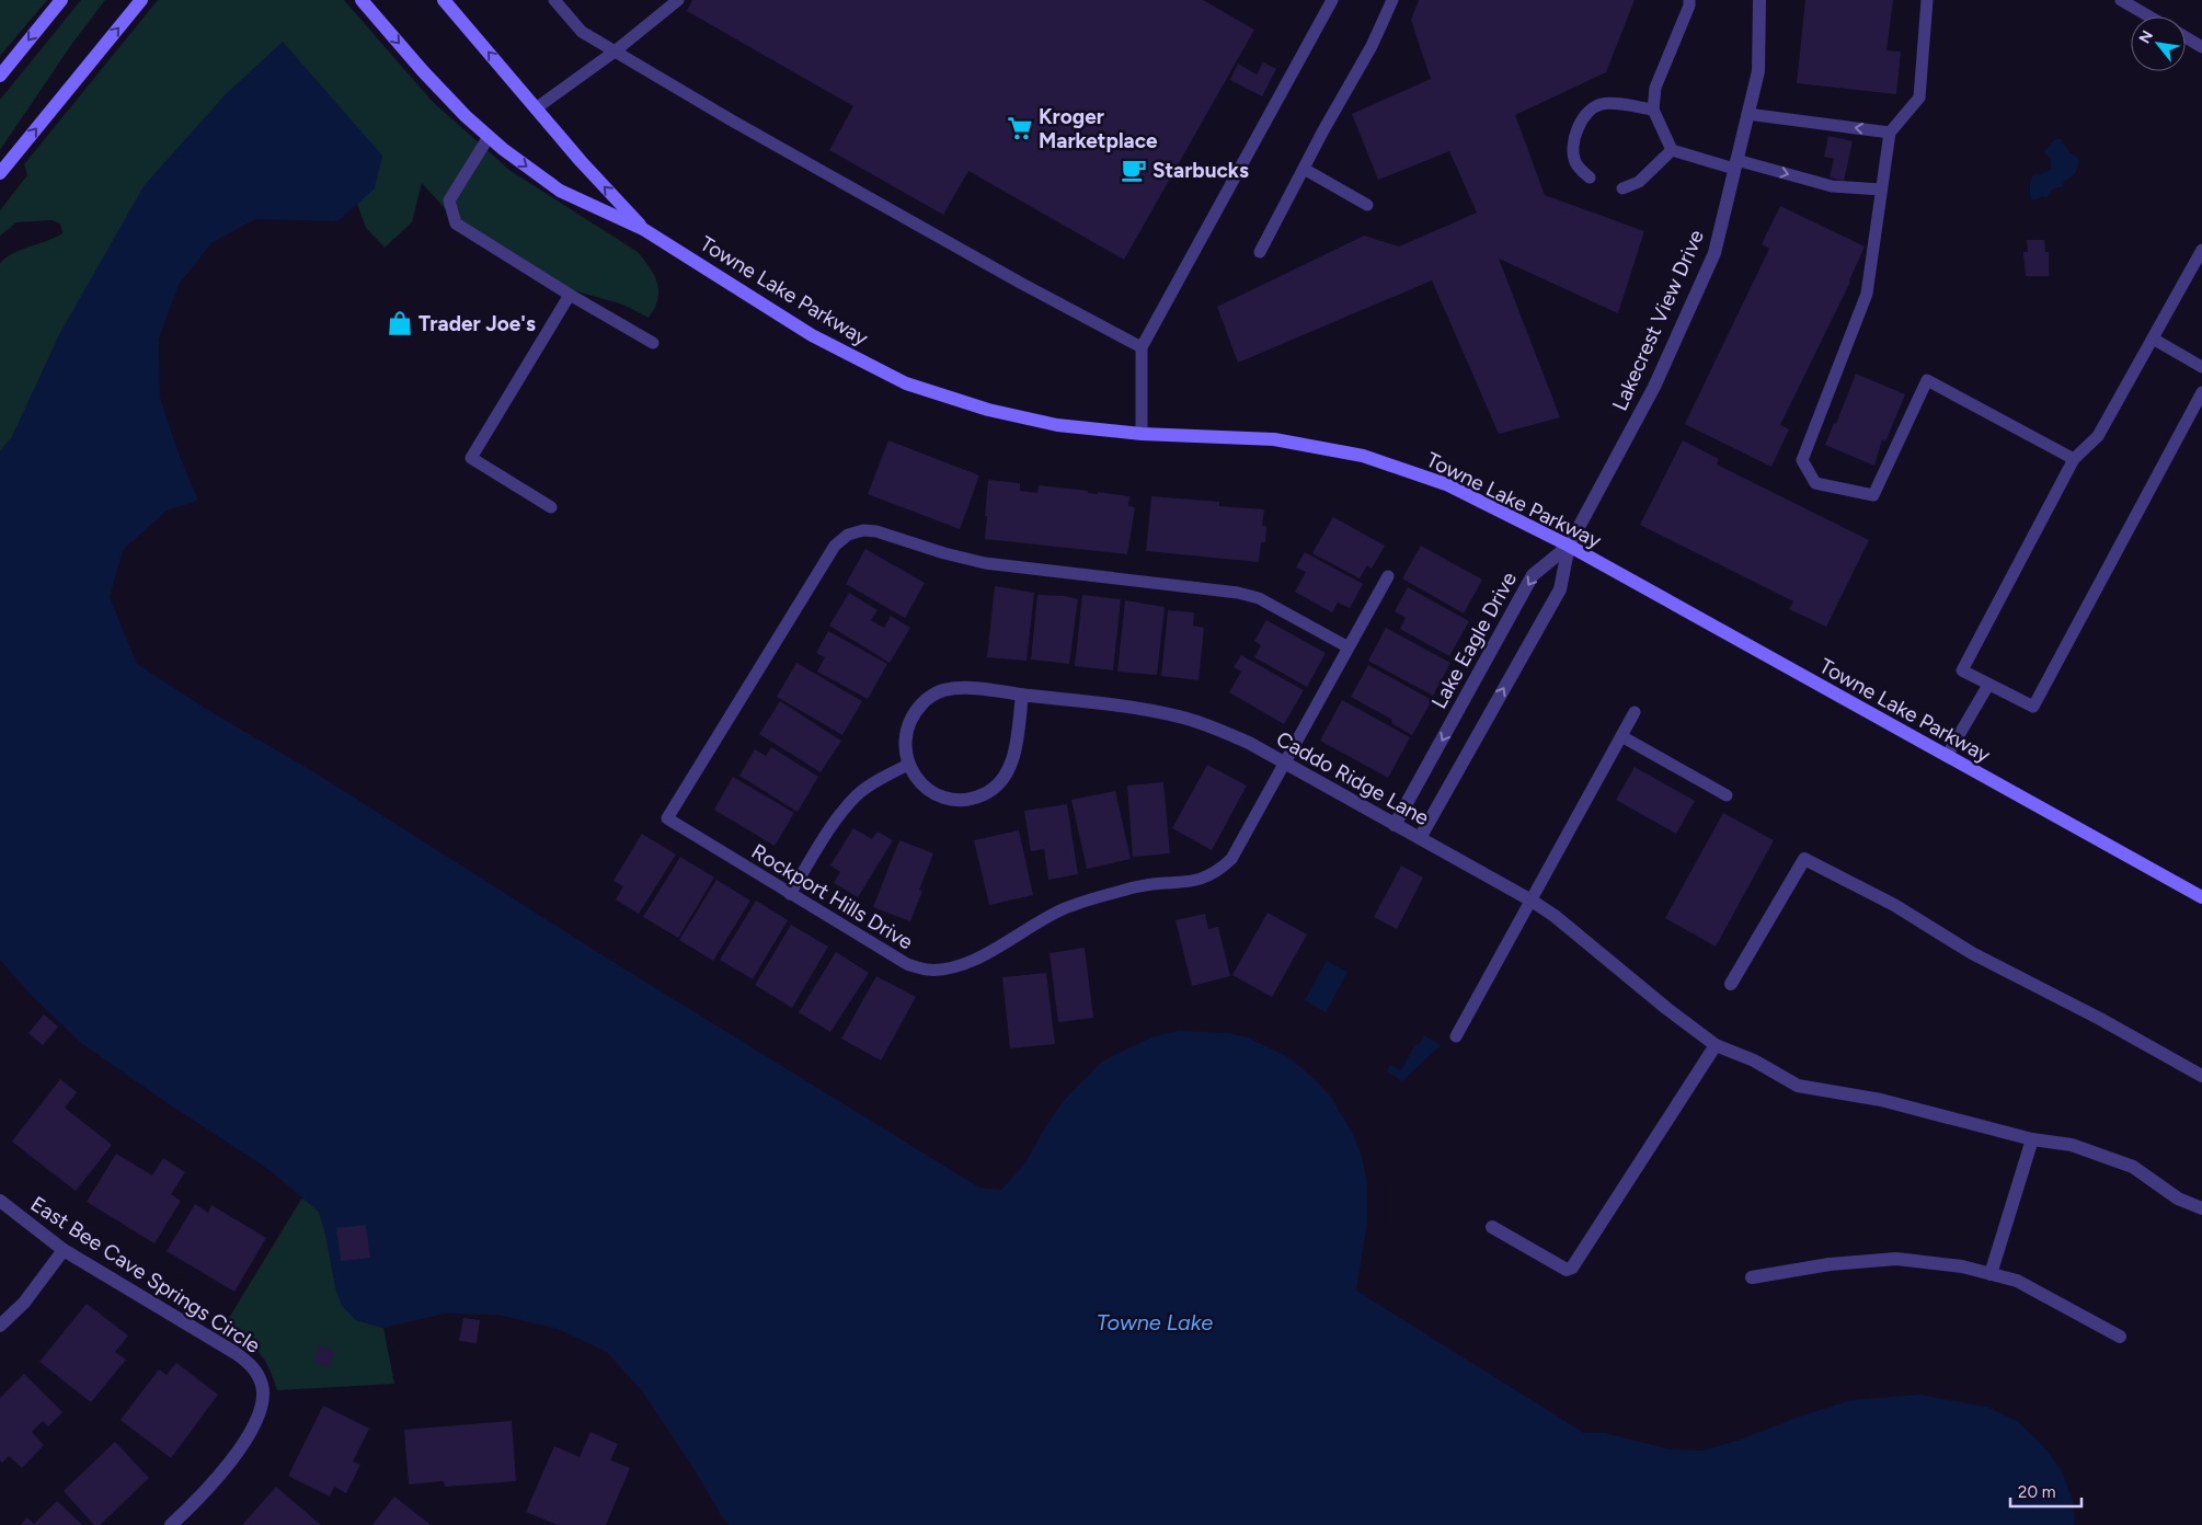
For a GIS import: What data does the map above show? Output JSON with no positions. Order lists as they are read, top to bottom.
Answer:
{
  "streets": {
    "street": [
      "Towne Lake Parkway",
      "Lakecrest View Drive",
      "Lake Eagle Drive",
      "Caddo Ridge Lane",
      "East Bee Cave Springs Circle"
    ],
    "lane": ["Rockport Hills Drive"]
  },
  "crossings": [
    ["Towne Lake Parkway", "Lakecrest View Drive"],
    ["Towne Lake Parkway", "Lake Eagle Drive"],
    ["Lakecrest View Drive", "Lake Eagle Drive"],
    ["Lake Eagle Drive", "Caddo Ridge Lane"],
    ["Caddo Ridge Lane", "Rockport Hills Drive"]
  ],
  "water": ["Towne Lake"],
  "places": {
    "supermarket": ["Kroger Marketplace"],
    "cafe": ["Starbucks"],
    "shop": ["Trader Joe's"]
  },
  "scale_bar": "20 m",
  "north": "top left"
}
